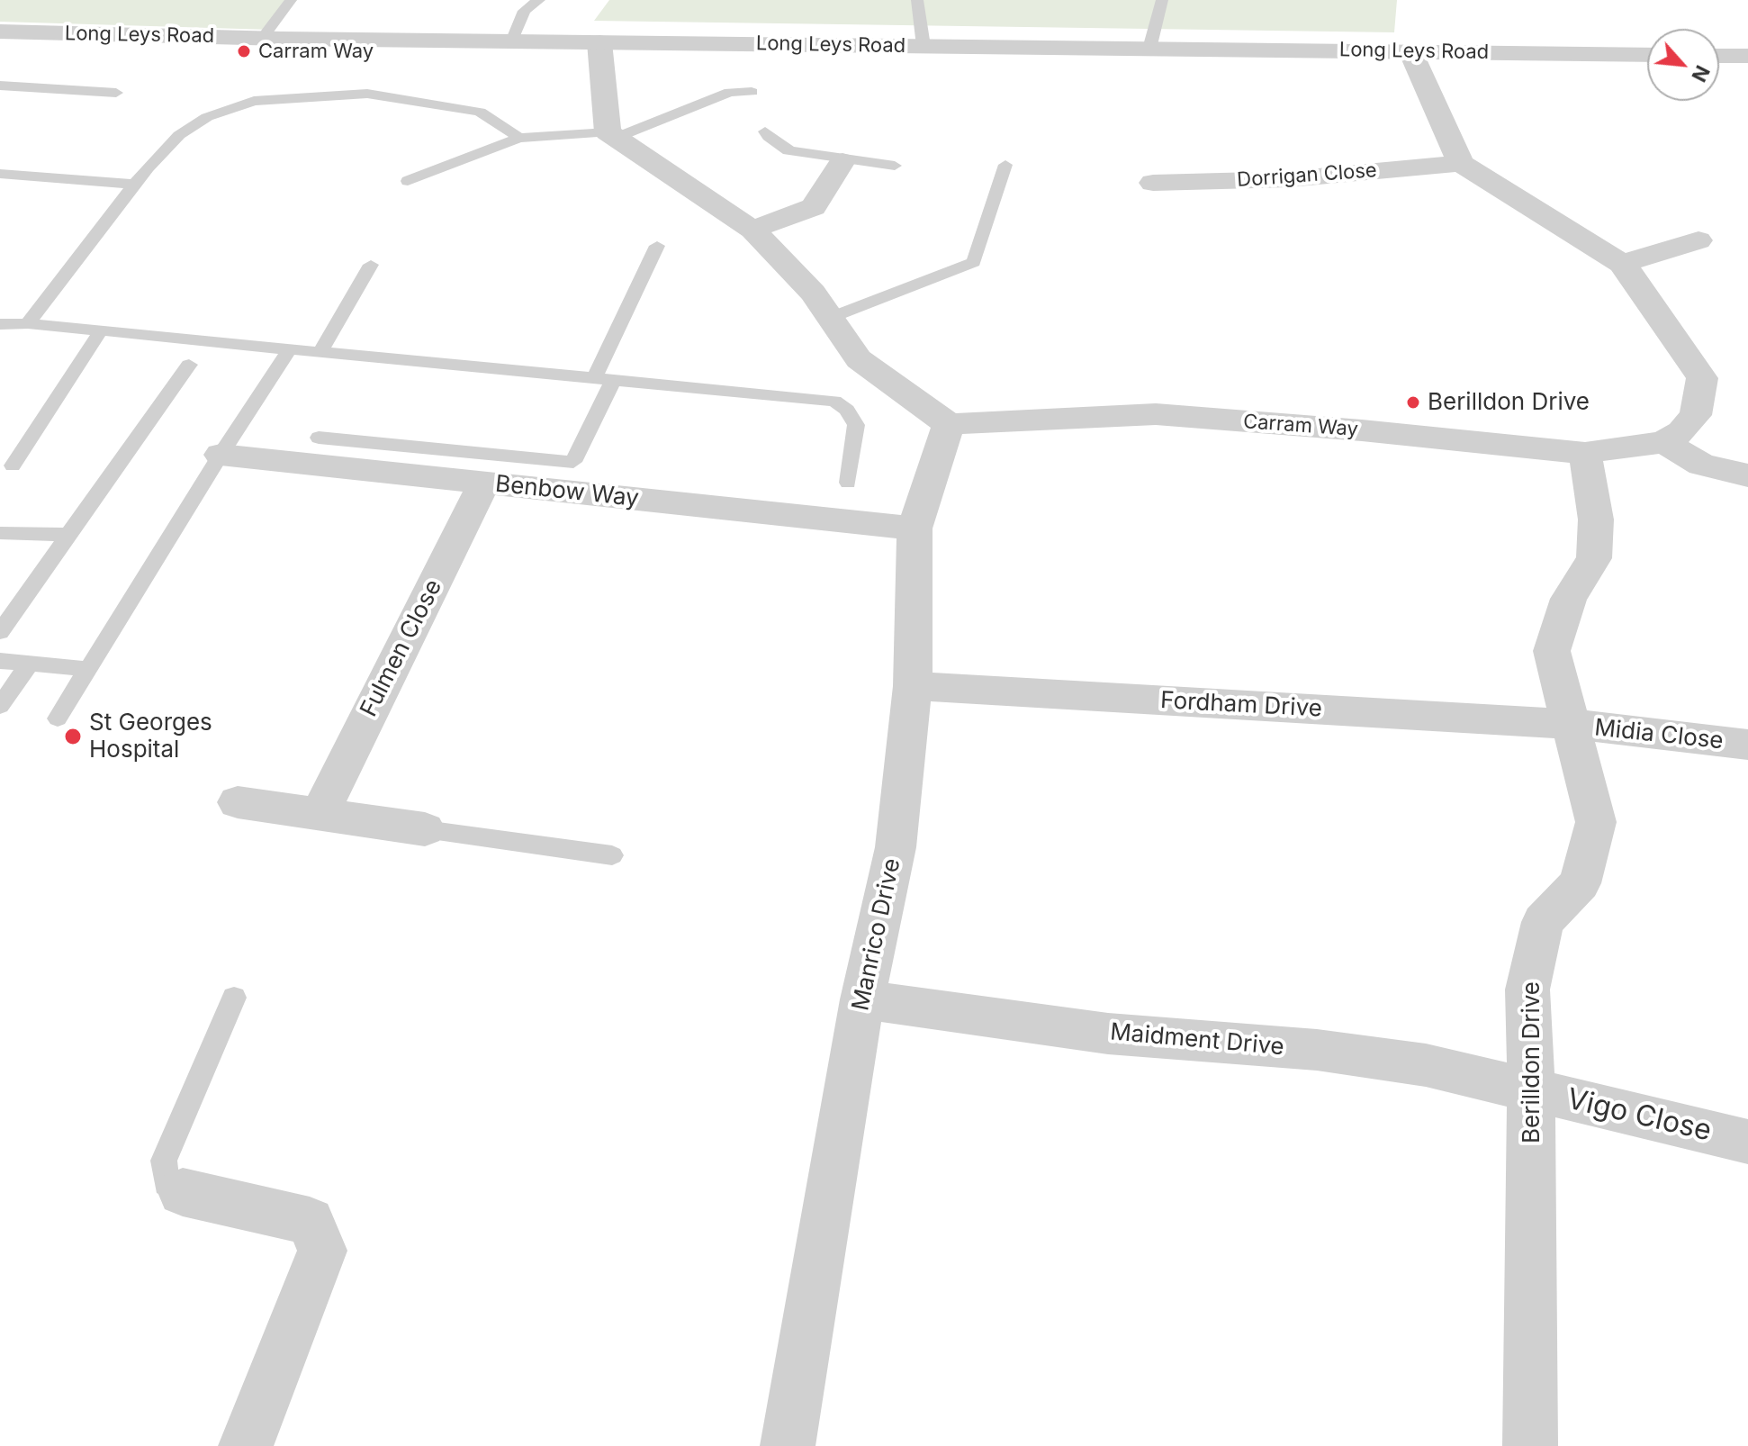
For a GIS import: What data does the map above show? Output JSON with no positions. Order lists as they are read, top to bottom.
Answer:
{
  "streets": {
    "street": [
      "Long Leys Road",
      "Dorrigan Close",
      "Carram Way",
      "Benbow Way",
      "Fulmen Close",
      "Fordham Drive",
      "Midia Close",
      "Manrico Drive",
      "Maidment Drive",
      "Berilldon Drive",
      "Vigo Close"
    ]
  },
  "crossings": [
    ["Carram Way", "Manrico Drive"],
    ["Carram Way", "Berilldon Drive"],
    ["Benbow Way", "Fulmen Close"],
    ["Benbow Way", "Manrico Drive"],
    ["Fordham Drive", "Midia Close"],
    ["Fordham Drive", "Manrico Drive"],
    ["Fordham Drive", "Berilldon Drive"],
    ["Midia Close", "Berilldon Drive"],
    ["Manrico Drive", "Maidment Drive"],
    ["Maidment Drive", "Berilldon Drive"],
    ["Maidment Drive", "Vigo Close"],
    ["Berilldon Drive", "Vigo Close"]
  ],
  "places": ["Carram Way", "Berilldon Drive", "St Georges Hospital"],
  "north": "bottom right"
}
